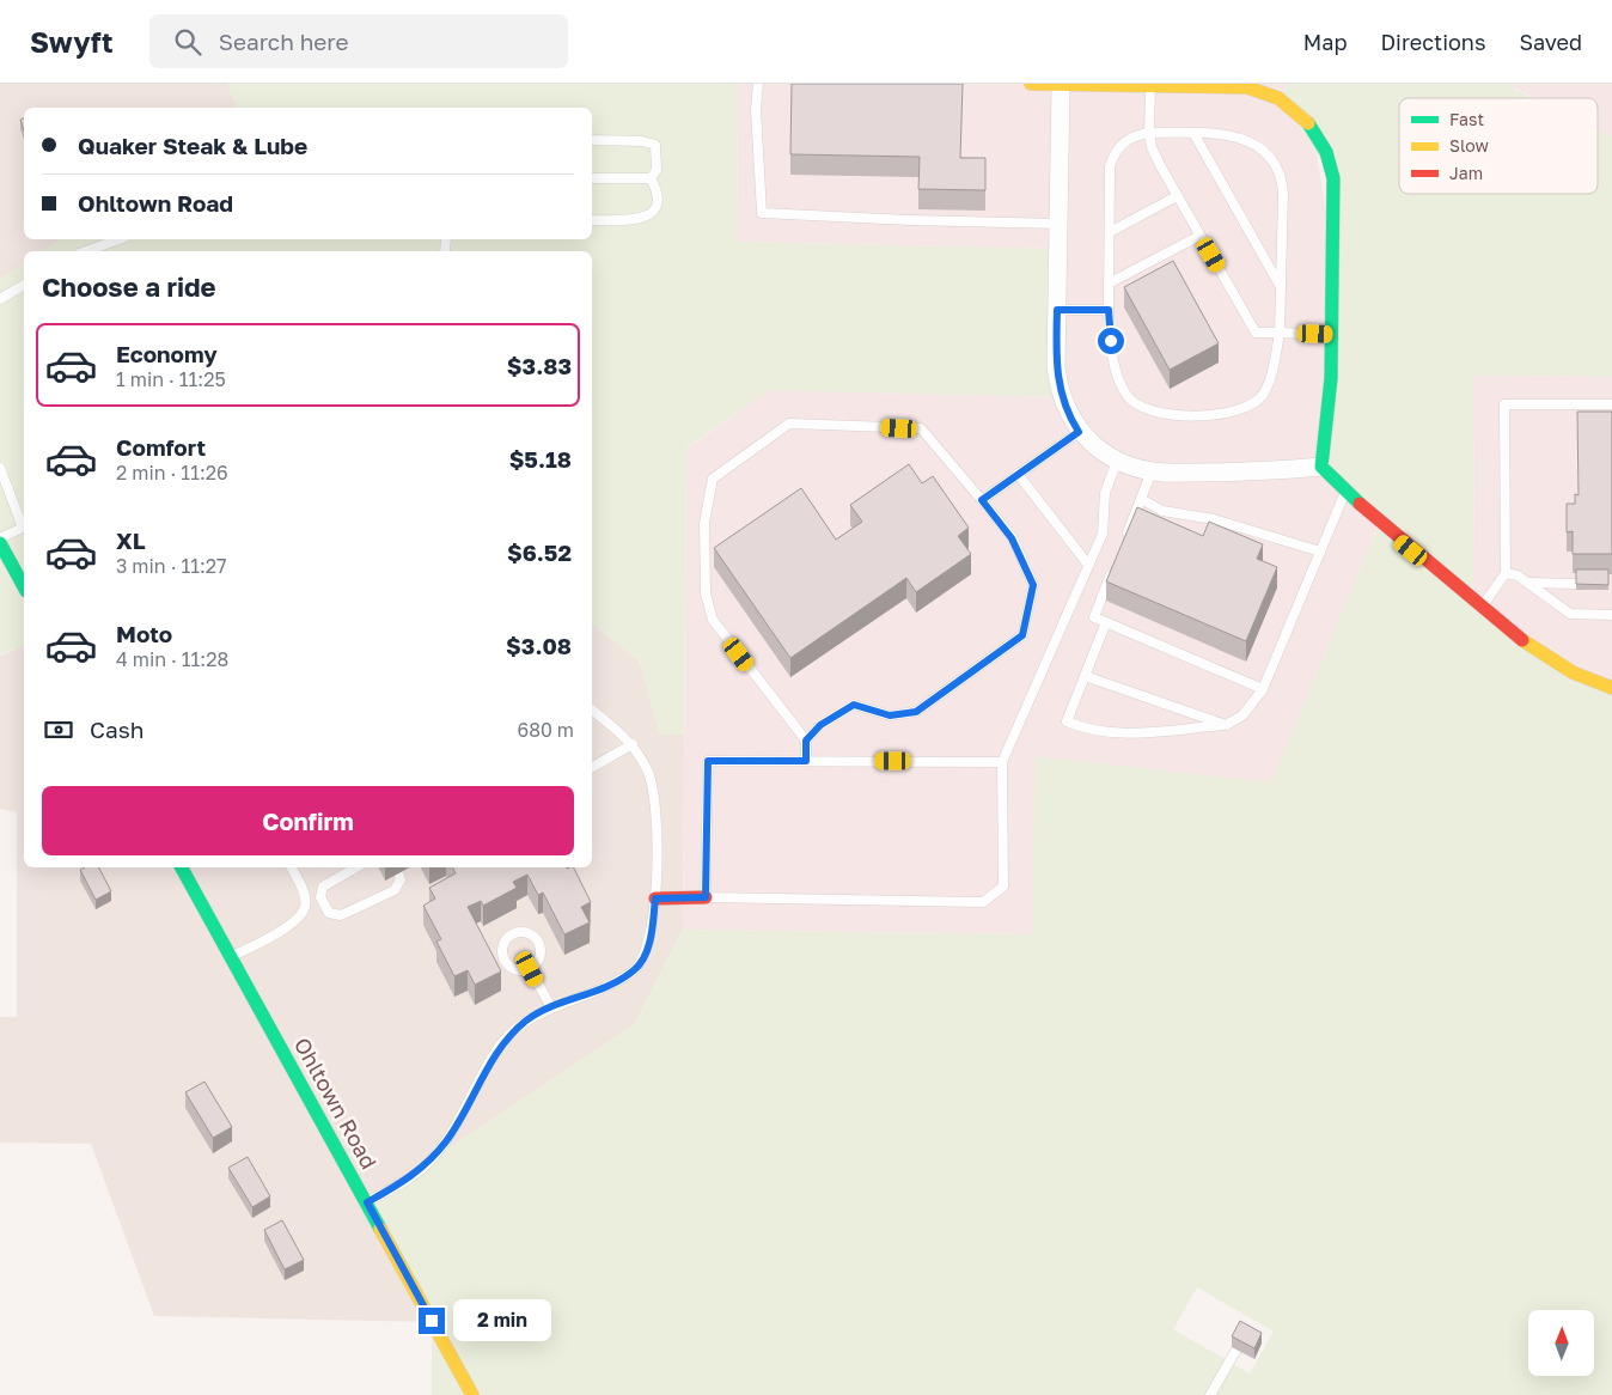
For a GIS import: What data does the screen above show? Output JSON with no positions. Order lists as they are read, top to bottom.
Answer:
{
  "streets": {
    "street": ["Ohltown Road"]
  },
  "legend": ["Fast", "Slow", "Jam"],
  "north": "top",
  "page": {
    "header": "Swyft",
    "search": "Search here",
    "nav": ["Map", "Directions", "Saved"],
    "banner": ["Quaker Steak & Lube", "Ohltown Road"],
    "heading": "Choose a ride",
    "list": [
      {
        "name": "Economy",
        "note": "1 min · 11:25",
        "value": "$3.83"
      },
      {
        "name": "Comfort",
        "note": "2 min · 11:26",
        "value": "$5.18"
      },
      {
        "name": "XL",
        "note": "3 min · 11:27",
        "value": "$6.52"
      },
      {
        "name": "Moto",
        "note": "4 min · 11:28",
        "value": "$3.08"
      }
    ],
    "pay": ["Cash", "680 m"],
    "buttons": "Confirm",
    "bubble": "2 min"
  }
}
